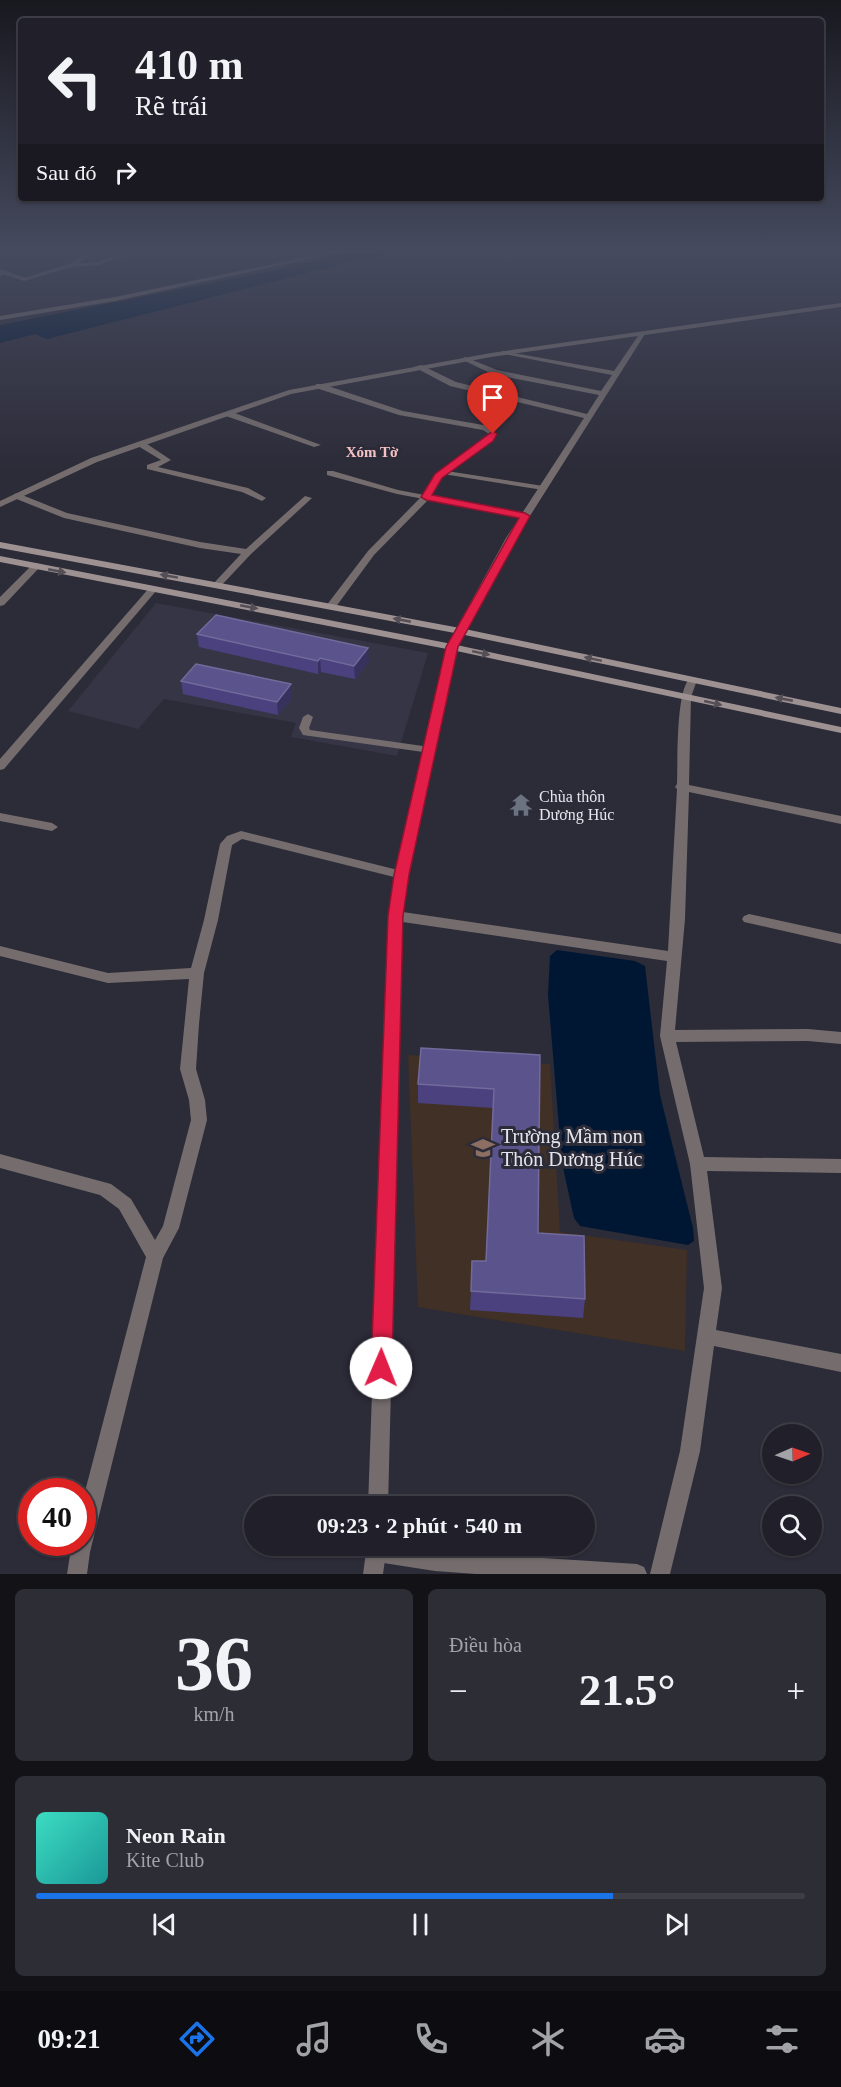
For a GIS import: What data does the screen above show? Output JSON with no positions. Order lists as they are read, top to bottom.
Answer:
{
  "districts": ["Xóm Tờ"],
  "places": {
    "temple": ["Chùa thôn Dương Húc"],
    "school or university": ["Trường Mầm non Thôn Dương Húc"]
  },
  "north": "right",
  "page": {
    "turn": ["410 m", "Rẽ trái"],
    "then": "Sau đó",
    "limit": "40",
    "trip": "09:23 · 2 phút · 540 m",
    "tile": [
      ["36", "km/h"],
      "Điều hòa"
    ],
    "heat": ["−", "21.5°", "+"],
    "song": ["Neon Rain", "Kite Club"],
    "tabs": "09:21"
  }
}
